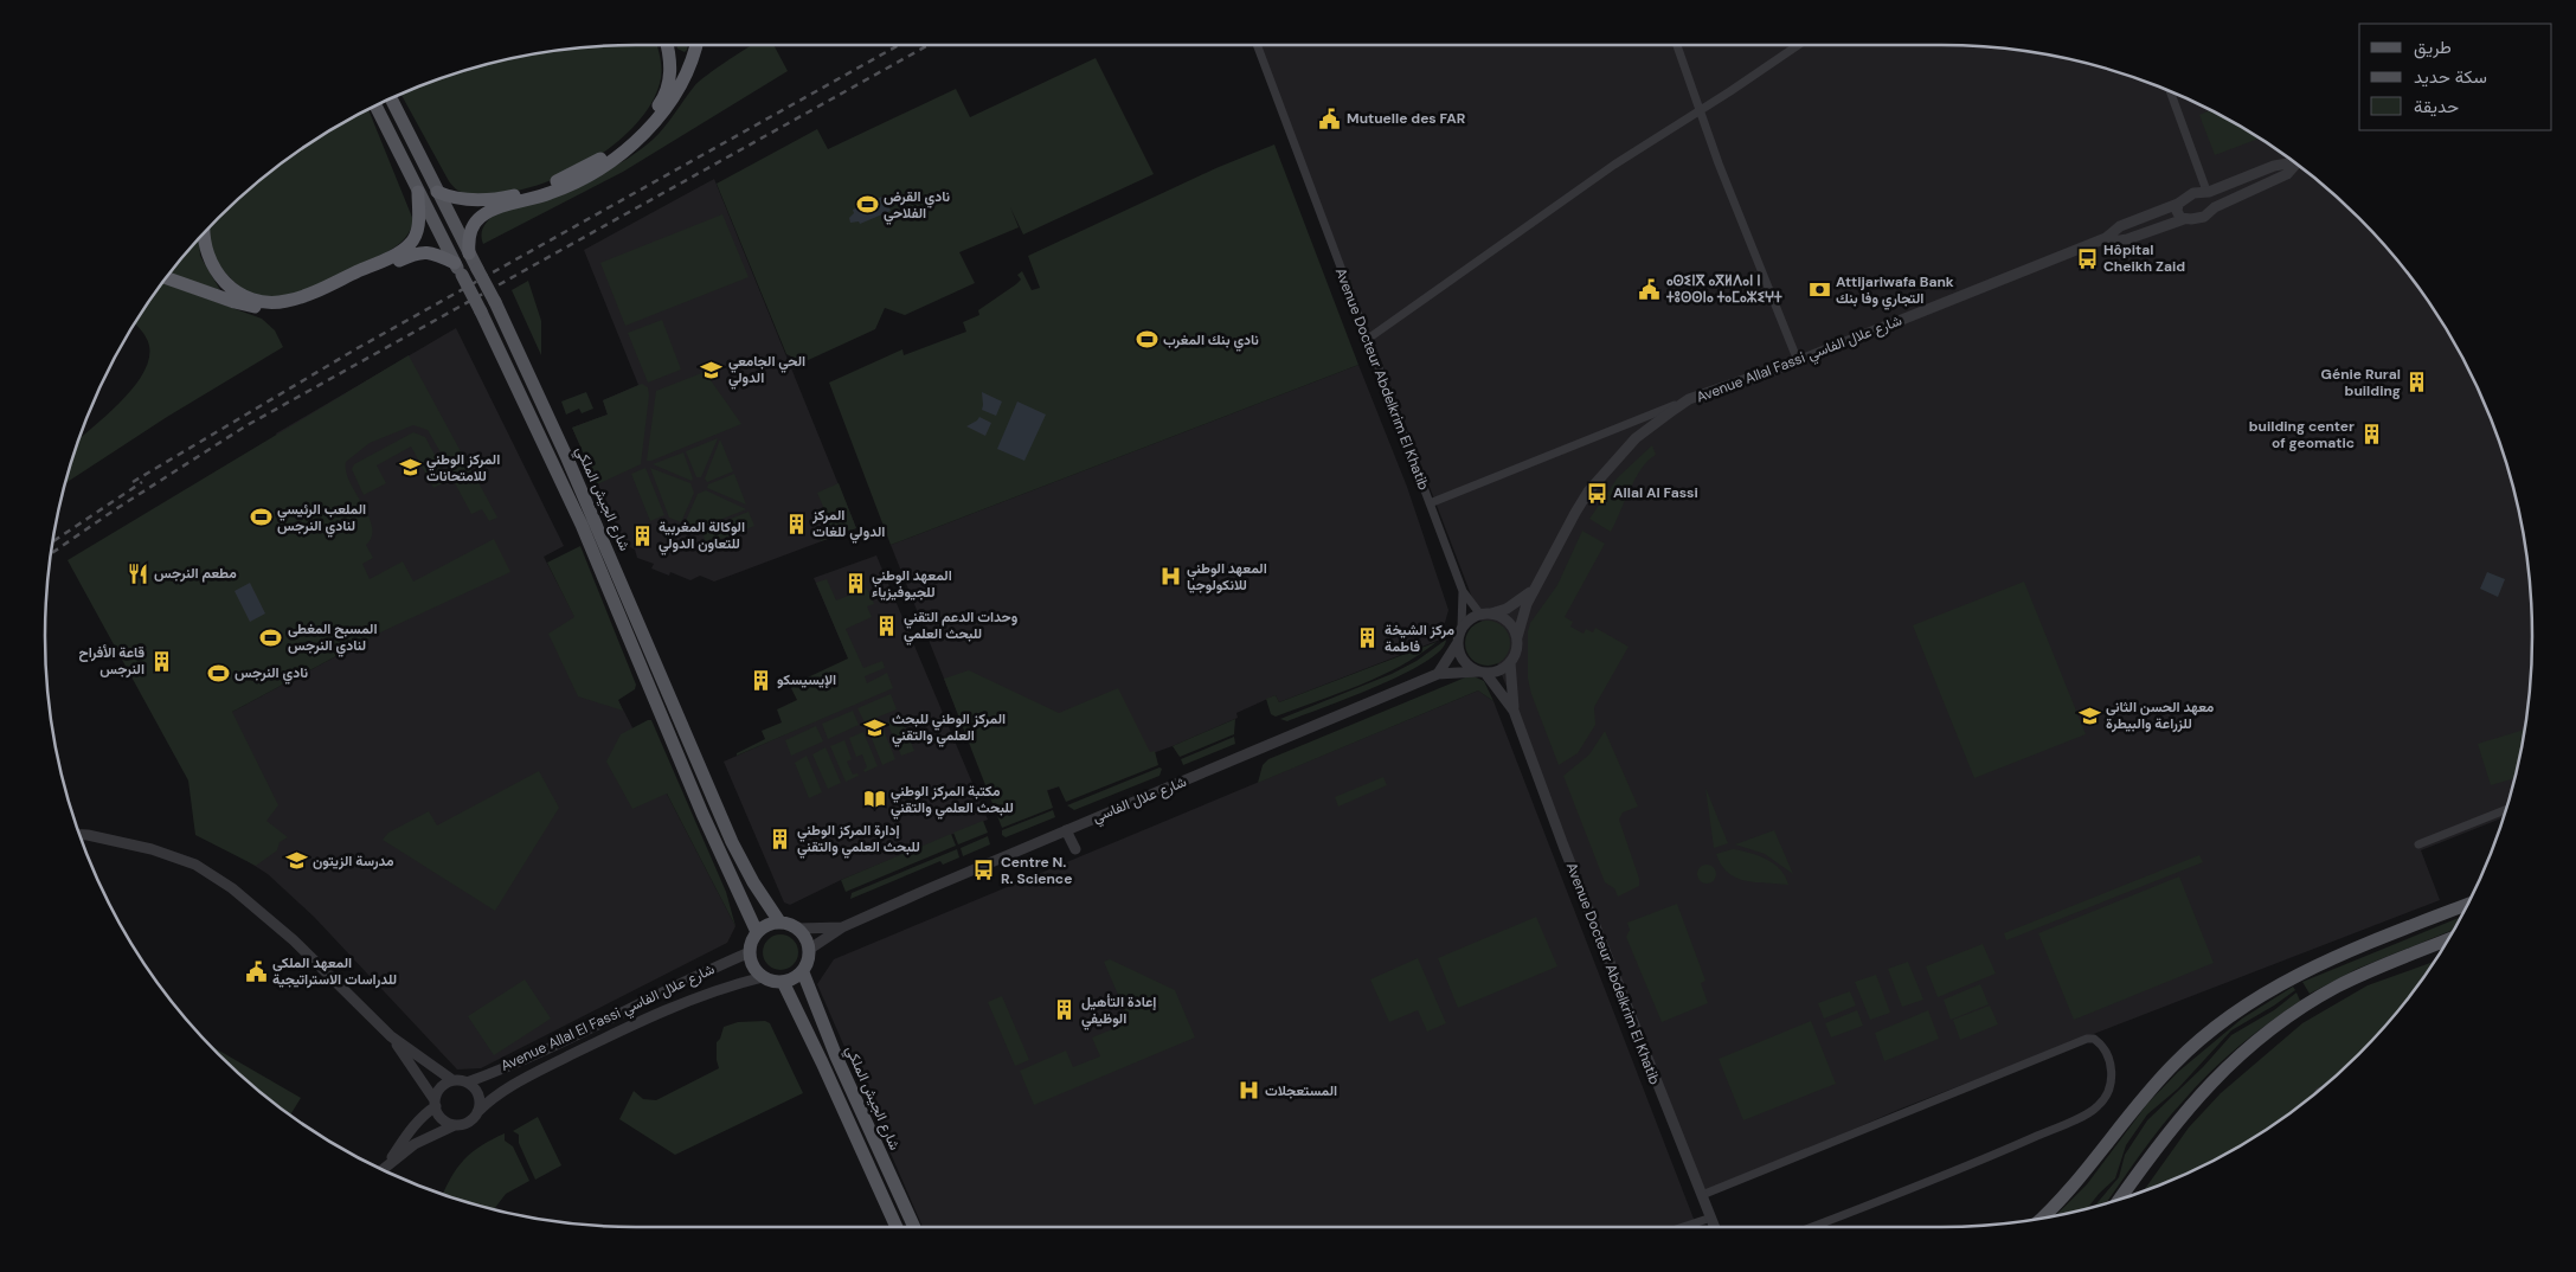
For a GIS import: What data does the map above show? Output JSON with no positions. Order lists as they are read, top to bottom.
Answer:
{
  "streets": {
    "main road": ["شارع الجيش الملكي"],
    "street": [
      "Avenue Allal Fassi شارع علال الفاسي",
      "Avenue Docteur Abdelkrim El Khatib",
      "شارع علال الفاسي",
      "Avenue Allal El Fassi شارع علال الفاسي"
    ]
  },
  "crossings": [
    ["شارع الجيش الملكي", "شارع علال الفاسي"],
    ["شارع الجيش الملكي", "Avenue Allal El Fassi شارع علال الفاسي"],
    ["شارع علال الفاسي", "Avenue Allal El Fassi شارع علال الفاسي"]
  ],
  "places": {
    "public building": ["Mutuelle des FAR", "ⴰⵙⵉⵏⴳ ⴰⴳⵍⴷⴰⵏ ⵏ ⵜⵓⵙⵙⵏⴰ ⵜⴰⵎⴰⵣⵉⵖⵜ", "المعهد الملكي للدراسات الاستراتيجية"],
    "sports": [
      "نادي القرض الفلاحي",
      "نادي بنك المغرب",
      "الملعب الرئيسي لنادي النرجس",
      "المسبح المغطى لنادي النرجس",
      "نادي النرجس"
    ],
    "bus stop": ["Hôpital Cheikh Zaid", "Allal Al Fassi", "Centre N. R. Science"],
    "bank": ["Attijariwafa Bank التجاري وفا بنك"],
    "school or university": [
      "الحي الجامعي الدولي",
      "المركز الوطني للامتحانات",
      "معهد الحسن الثاني للزراعة والبيطرة",
      "المركز الوطني للبحث العلمي والتقني",
      "مدرسة الزيتون"
    ],
    "building": [
      "Génie Rural building",
      "building center of geomatic",
      "المركز الدولي للغات",
      "الوكالة المغربية للتعاون الدولي",
      "المعهد الوطني للجيوفيزياء",
      "وحدات الدعم التقني للبحث العلمي",
      "مركز الشيخة فاطمة",
      "قاعة الأفراح النرجس",
      "اﻹيسيسكو",
      "إدارة المركز الوطني للبحث العلمي والتقني",
      "إعادة التأهيل الوظيفي"
    ],
    "restaurant": ["مطعم النرجس"],
    "hospital": ["المعهد الوطني للانكولوجيا", "المستعجلات"],
    "library": ["مكتبة المركز الوطني للبحث العلمي والتقني"]
  },
  "legend": ["طريق", "سكة حديد", "حديقة"]
}
